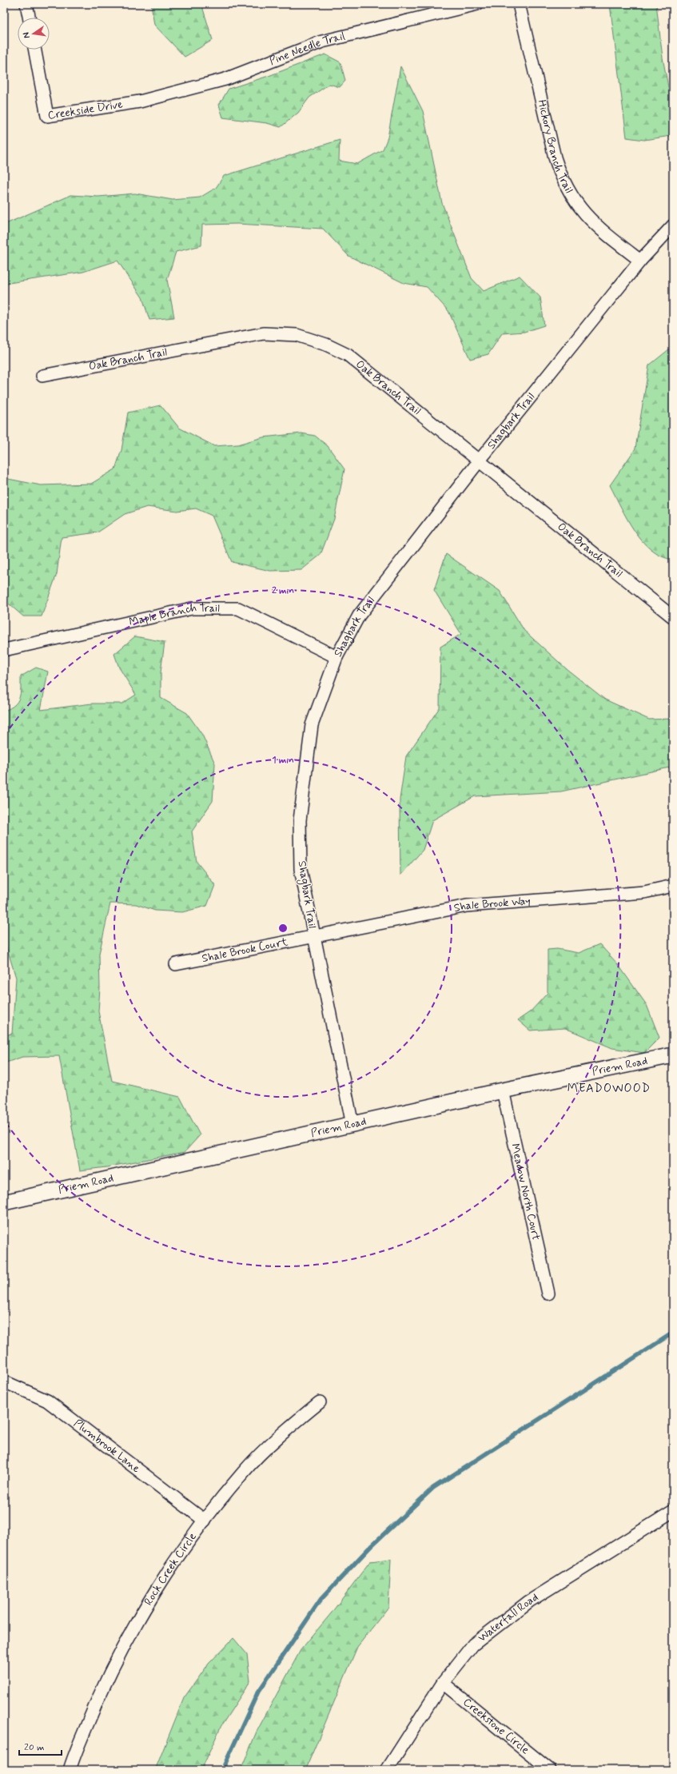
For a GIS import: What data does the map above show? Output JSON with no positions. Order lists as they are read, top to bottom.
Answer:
{
  "streets": {
    "street": [
      "Pine Needle Trail",
      "Creekside Drive",
      "Hickory Branch Trail",
      "Oak Branch Trail",
      "Shagbark Trail",
      "Maple Branch Trail",
      "Shale Brook Way",
      "Shale Brook Court",
      "Priem Road",
      "Meadow North Court",
      "Plumbrook Lane",
      "Rock Creek Circle",
      "Waterfall Road",
      "Creekstone Circle"
    ]
  },
  "crossings": [
    ["Pine Needle Trail", "Creekside Drive"],
    ["Hickory Branch Trail", "Shagbark Trail"],
    ["Oak Branch Trail", "Shagbark Trail"],
    ["Shagbark Trail", "Maple Branch Trail"],
    ["Shagbark Trail", "Shale Brook Way"],
    ["Shagbark Trail", "Shale Brook Court"],
    ["Shagbark Trail", "Priem Road"],
    ["Shale Brook Way", "Shale Brook Court"],
    ["Priem Road", "Meadow North Court"],
    ["Plumbrook Lane", "Rock Creek Circle"],
    ["Waterfall Road", "Creekstone Circle"]
  ],
  "districts": ["MEADOWOOD"],
  "scale_bar": "20 m",
  "north": "left",
  "rings": ["2 min", "1 min"]
}
